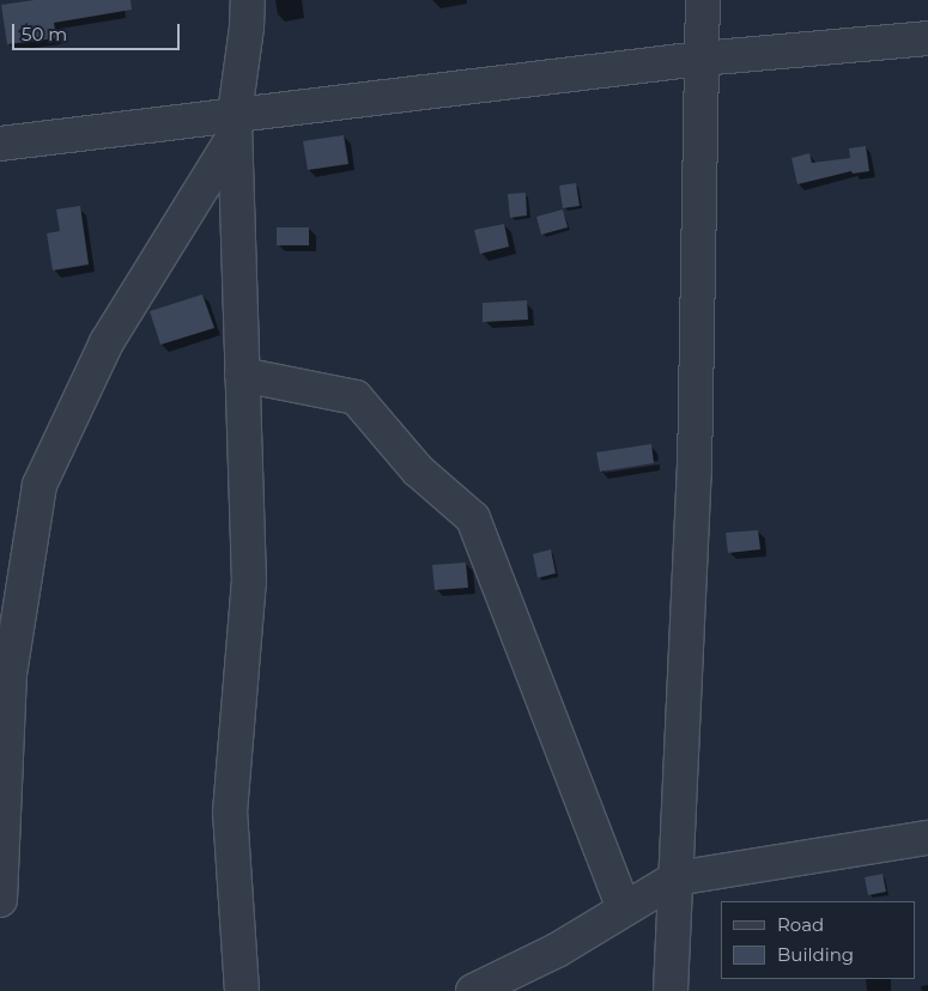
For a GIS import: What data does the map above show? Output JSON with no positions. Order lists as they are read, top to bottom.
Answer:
{
  "legend": ["Road", "Building"],
  "scale_bar": "50 m"
}
